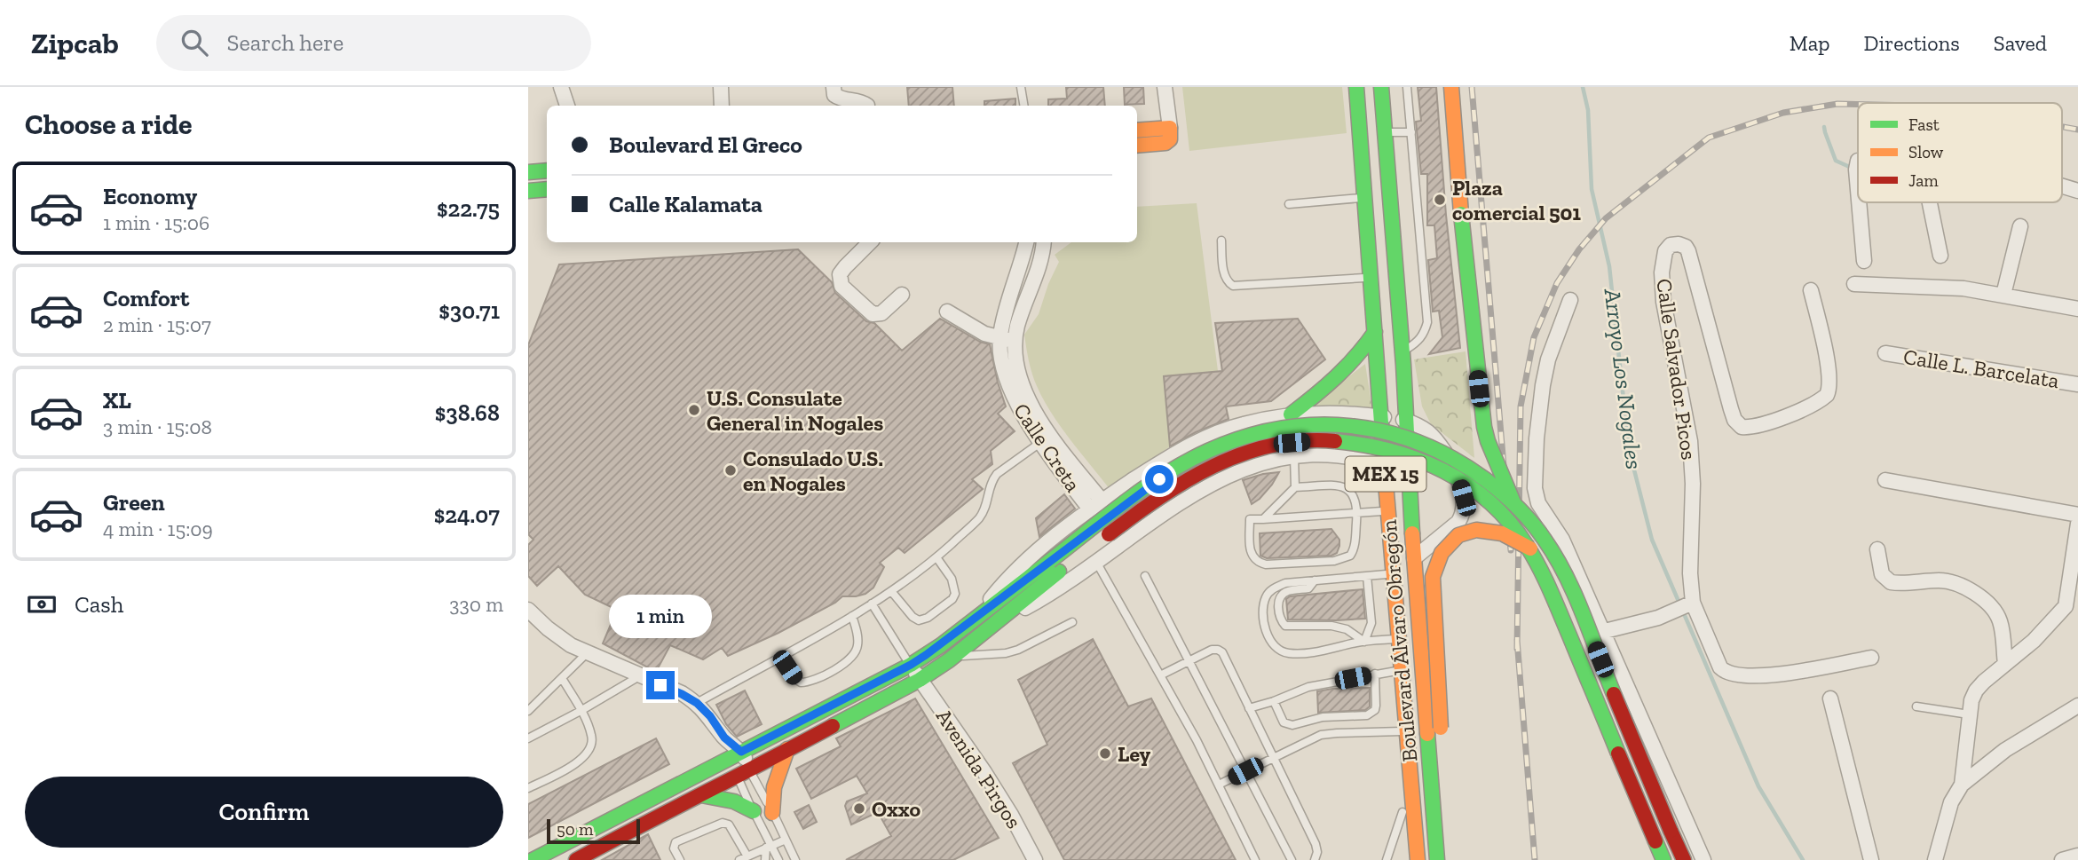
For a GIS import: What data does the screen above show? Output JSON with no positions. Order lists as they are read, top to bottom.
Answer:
{
  "streets": {
    "main road": ["MEX 15", "Boulevard Álvaro Obregón"],
    "street": [
      "Calle L. Barcelata",
      "Calle Salvador Picos",
      "Calle Creta",
      "Avenida Pirgos"
    ]
  },
  "water": ["Arroyo Los Nogales"],
  "places": [
    "Plaza comercial 501",
    "U.S. Consulate General in Nogales",
    "Consulado U.S. en Nogales",
    "Ley",
    "Oxxo"
  ],
  "legend": ["Fast", "Slow", "Jam"],
  "scale_bar": "50 m",
  "page": {
    "header": "Zipcab",
    "search": "Search here",
    "nav": ["Map", "Directions", "Saved"],
    "heading": "Choose a ride",
    "banner": ["Boulevard El Greco", "Calle Kalamata"],
    "list": [
      {
        "name": "Economy",
        "note": "1 min · 15:06",
        "value": "$22.75"
      },
      {
        "name": "Comfort",
        "note": "2 min · 15:07",
        "value": "$30.71"
      },
      {
        "name": "XL",
        "note": "3 min · 15:08",
        "value": "$38.68"
      },
      {
        "name": "Green",
        "note": "4 min · 15:09",
        "value": "$24.07"
      }
    ],
    "pay": ["Cash", "330 m"],
    "bubble": "1 min",
    "buttons": "Confirm",
    "scale": "50 m"
  }
}
